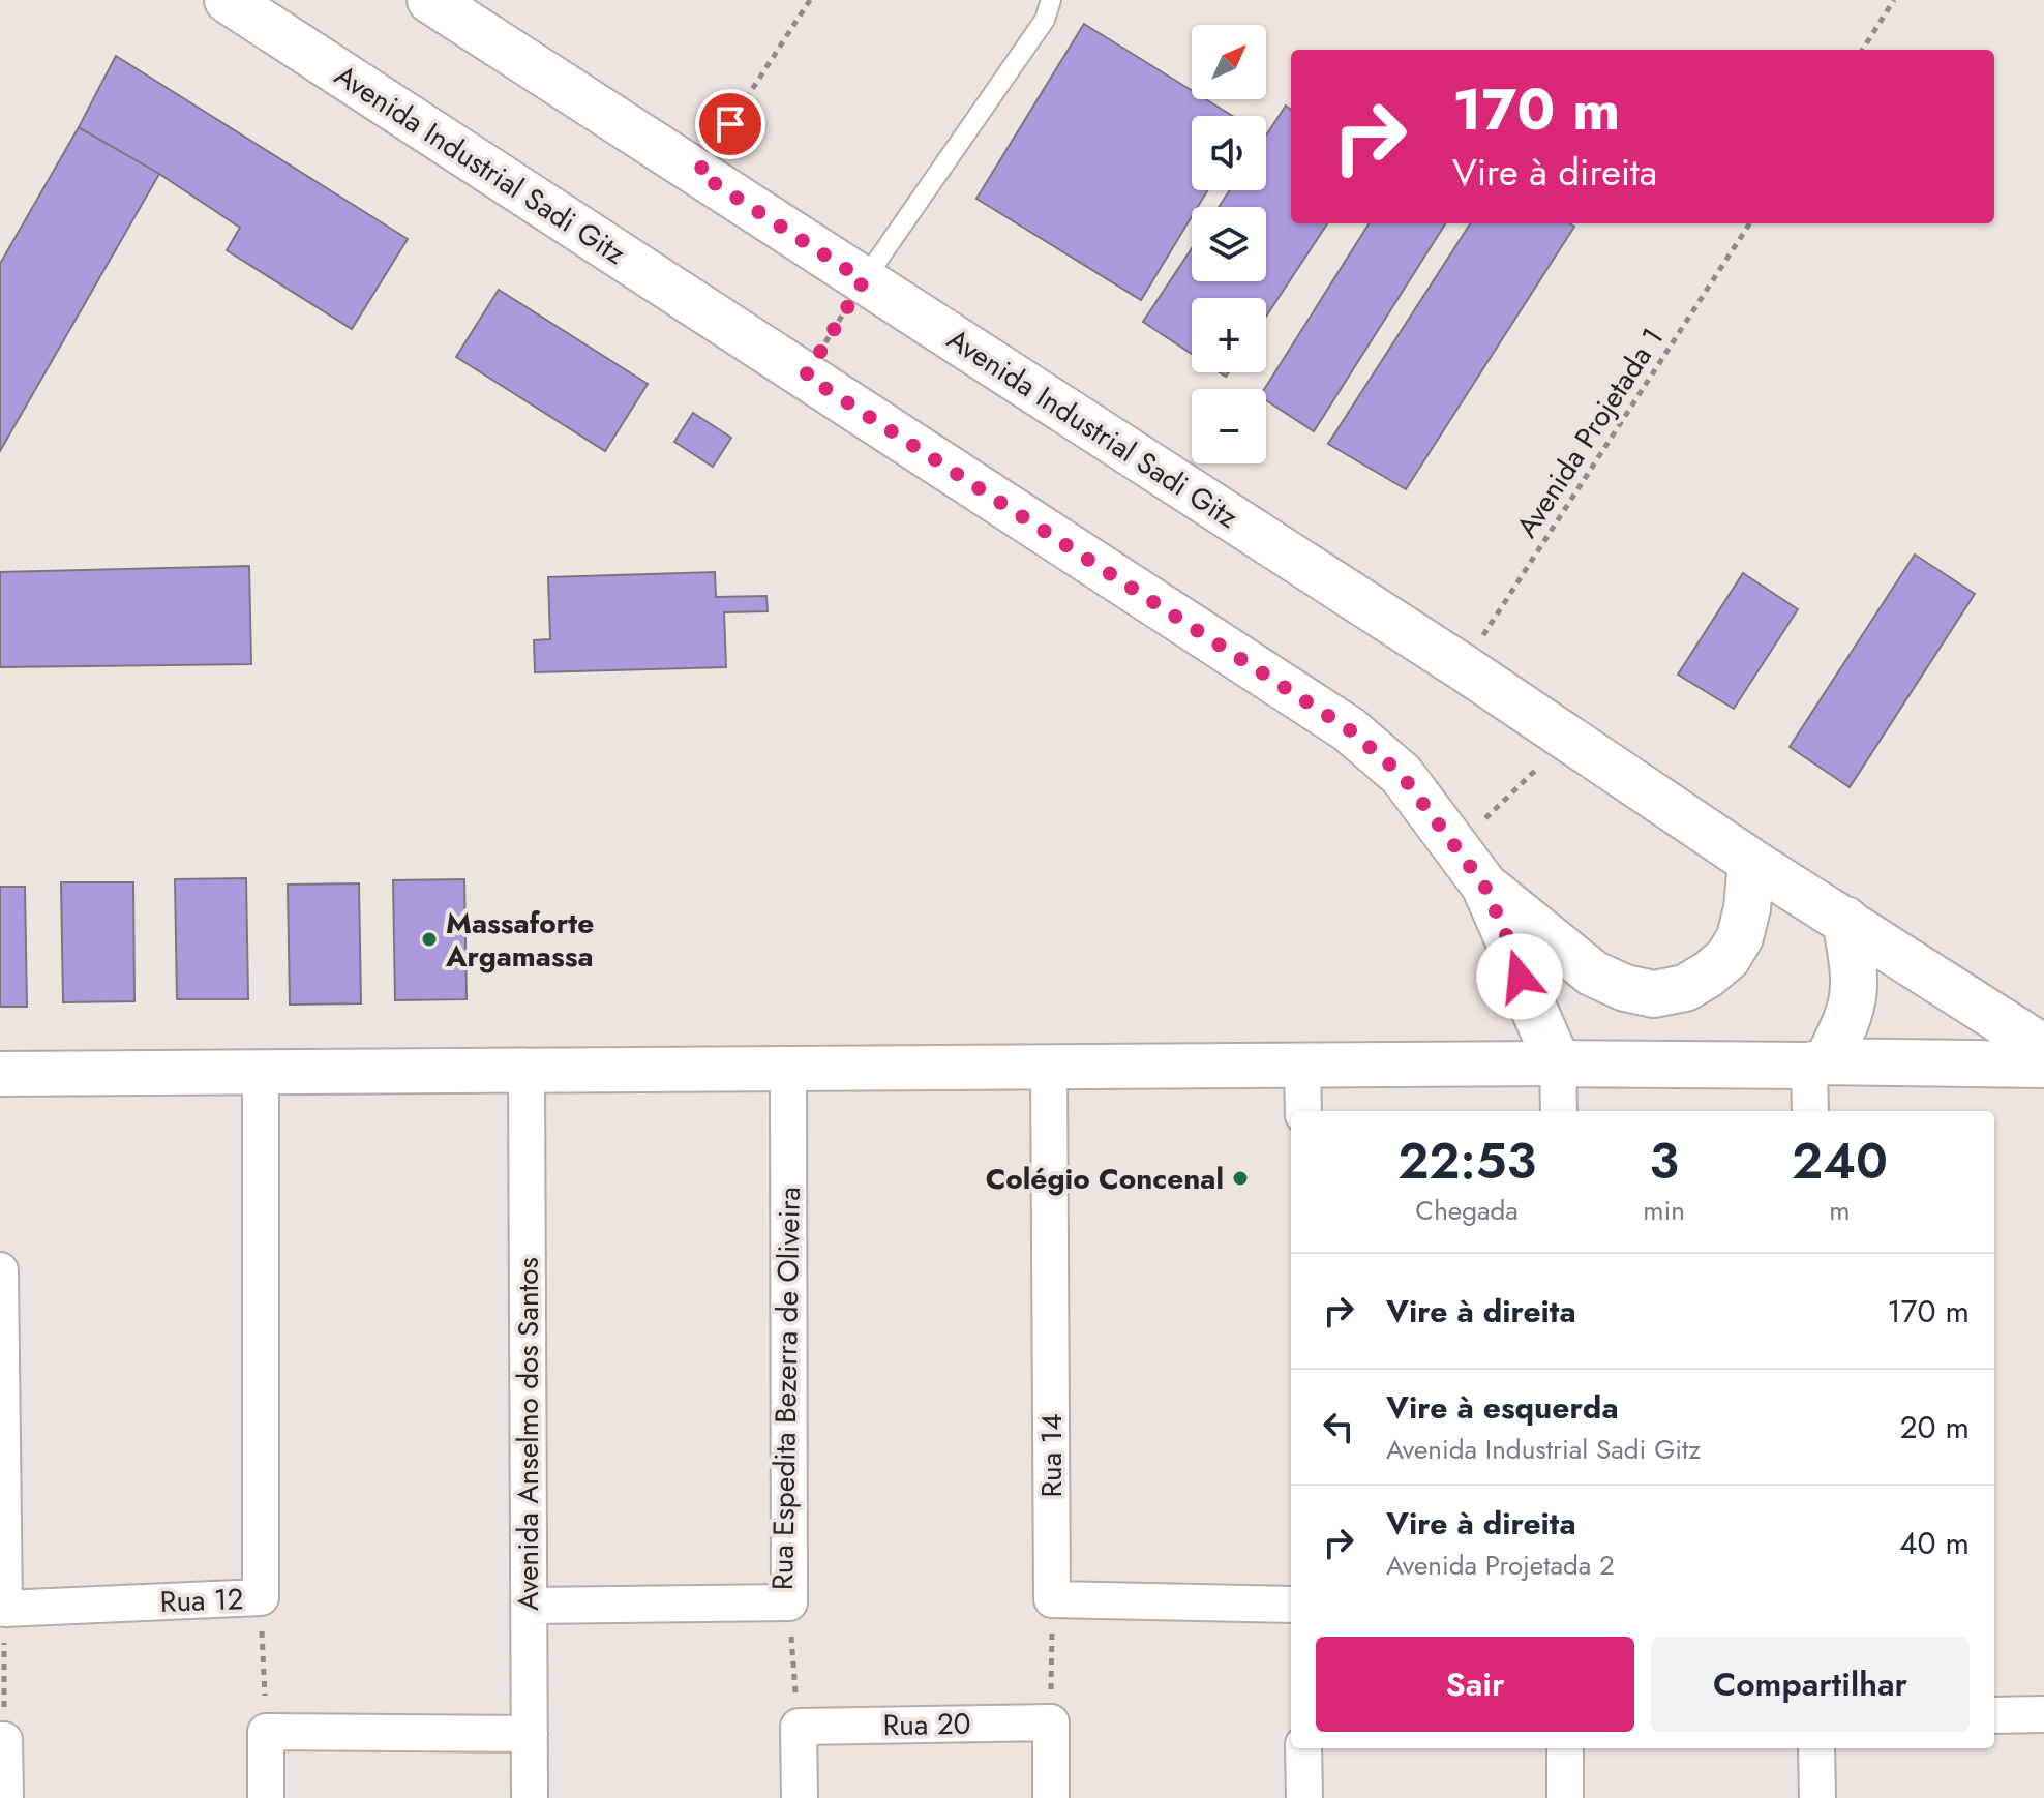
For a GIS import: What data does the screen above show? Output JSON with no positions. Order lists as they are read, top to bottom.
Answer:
{
  "streets": {
    "main road": ["Avenida Industrial Sadi Gitz"],
    "street": [
      "Rua Espedita Bezerra de Oliveira",
      "Avenida Anselmo dos Santos",
      "Rua 14",
      "Rua 12",
      "Rua 20"
    ],
    "path": ["Avenida Projetada 1"]
  },
  "crossings": [
    ["Avenida Industrial Sadi Gitz", "Avenida Projetada 1"],
    ["Rua Espedita Bezerra de Oliveira", "Avenida Anselmo dos Santos"]
  ],
  "places": ["Massaforte Argamassa", "Colégio Concenal"],
  "north": "top right",
  "page": {
    "map_buttons": ["+", "−"],
    "turn": ["170 m", "Vire à direita"],
    "eta": [
      "22:53",
      "Chegada",
      "3",
      "min",
      "240",
      "m"
    ],
    "list": [
      {
        "name": "Vire à direita",
        "value": "170 m"
      },
      {
        "name": "Vire à esquerda",
        "note": "Avenida Industrial Sadi Gitz",
        "value": "20 m"
      },
      {
        "name": "Vire à direita",
        "note": "Avenida Projetada 2",
        "value": "40 m"
      }
    ],
    "buttons": ["Sair", "Compartilhar"]
  }
}
